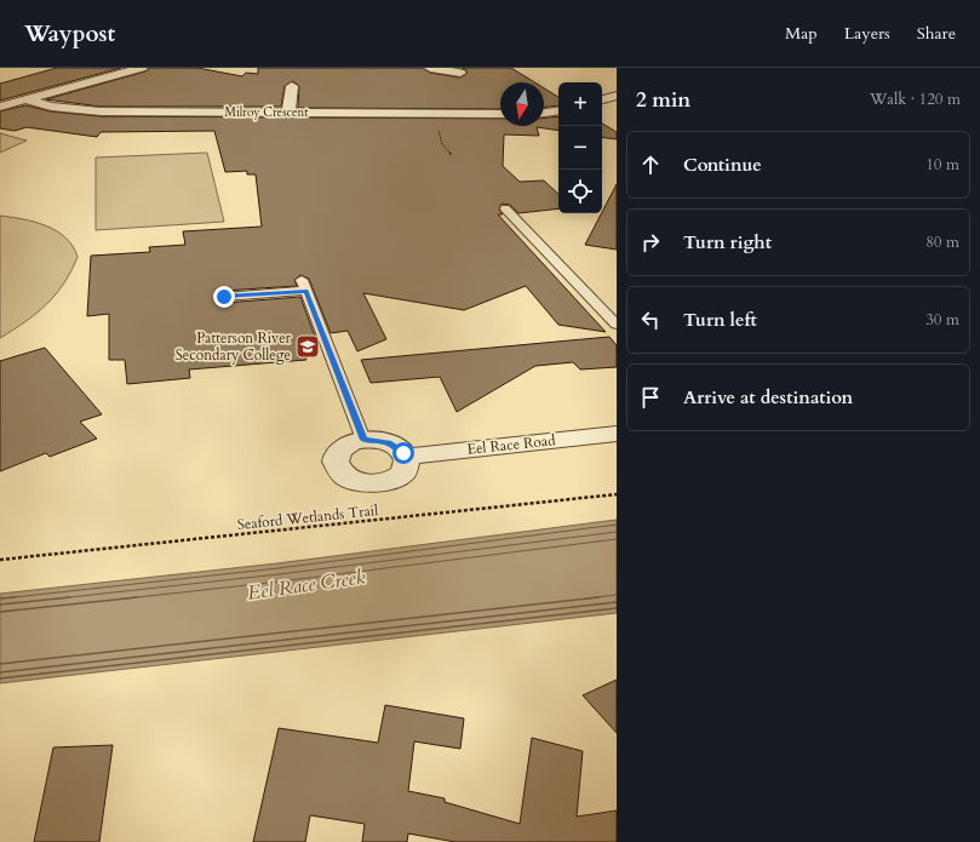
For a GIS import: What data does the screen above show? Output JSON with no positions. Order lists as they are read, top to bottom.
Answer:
{
  "streets": {
    "street": ["Milroy Crescent", "Eel Race Road"],
    "path": ["Seaford Wetlands Trail"]
  },
  "water": ["Eel Race Creek"],
  "places": {
    "school or university": ["Patterson River Secondary College"]
  },
  "north": "bottom",
  "page": {
    "header": "Waypost",
    "nav": ["Map", "Layers", "Share"],
    "heading": ["2 min", "Walk · 120 m"],
    "map_buttons": ["+", "−"],
    "list": [
      ["Continue", "10 m"],
      ["Turn right", "80 m"],
      ["Turn left", "30 m"],
      "Arrive at destination"
    ]
  }
}
